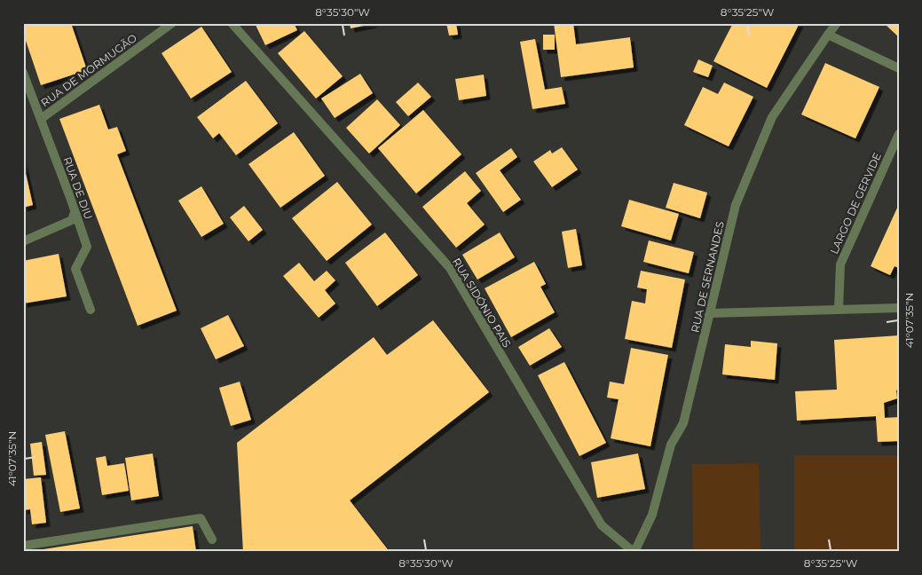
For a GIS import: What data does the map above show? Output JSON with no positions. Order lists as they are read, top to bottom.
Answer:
{
  "streets": {
    "street": [
      "RUA DE MORMUGÃO",
      "RUA DE DIU",
      "LARGO DE GERVIDE",
      "RUA DE SERNANDES",
      "RUA SIDÓNIO PAIS"
    ]
  },
  "crossings": [
    ["RUA DE MORMUGÃO", "RUA DE DIU"],
    ["RUA DE SERNANDES", "RUA SIDÓNIO PAIS"]
  ],
  "coordinates": ["8°35'30\"W", "8°35'25\"W", "41°07'35\"N"]
}
